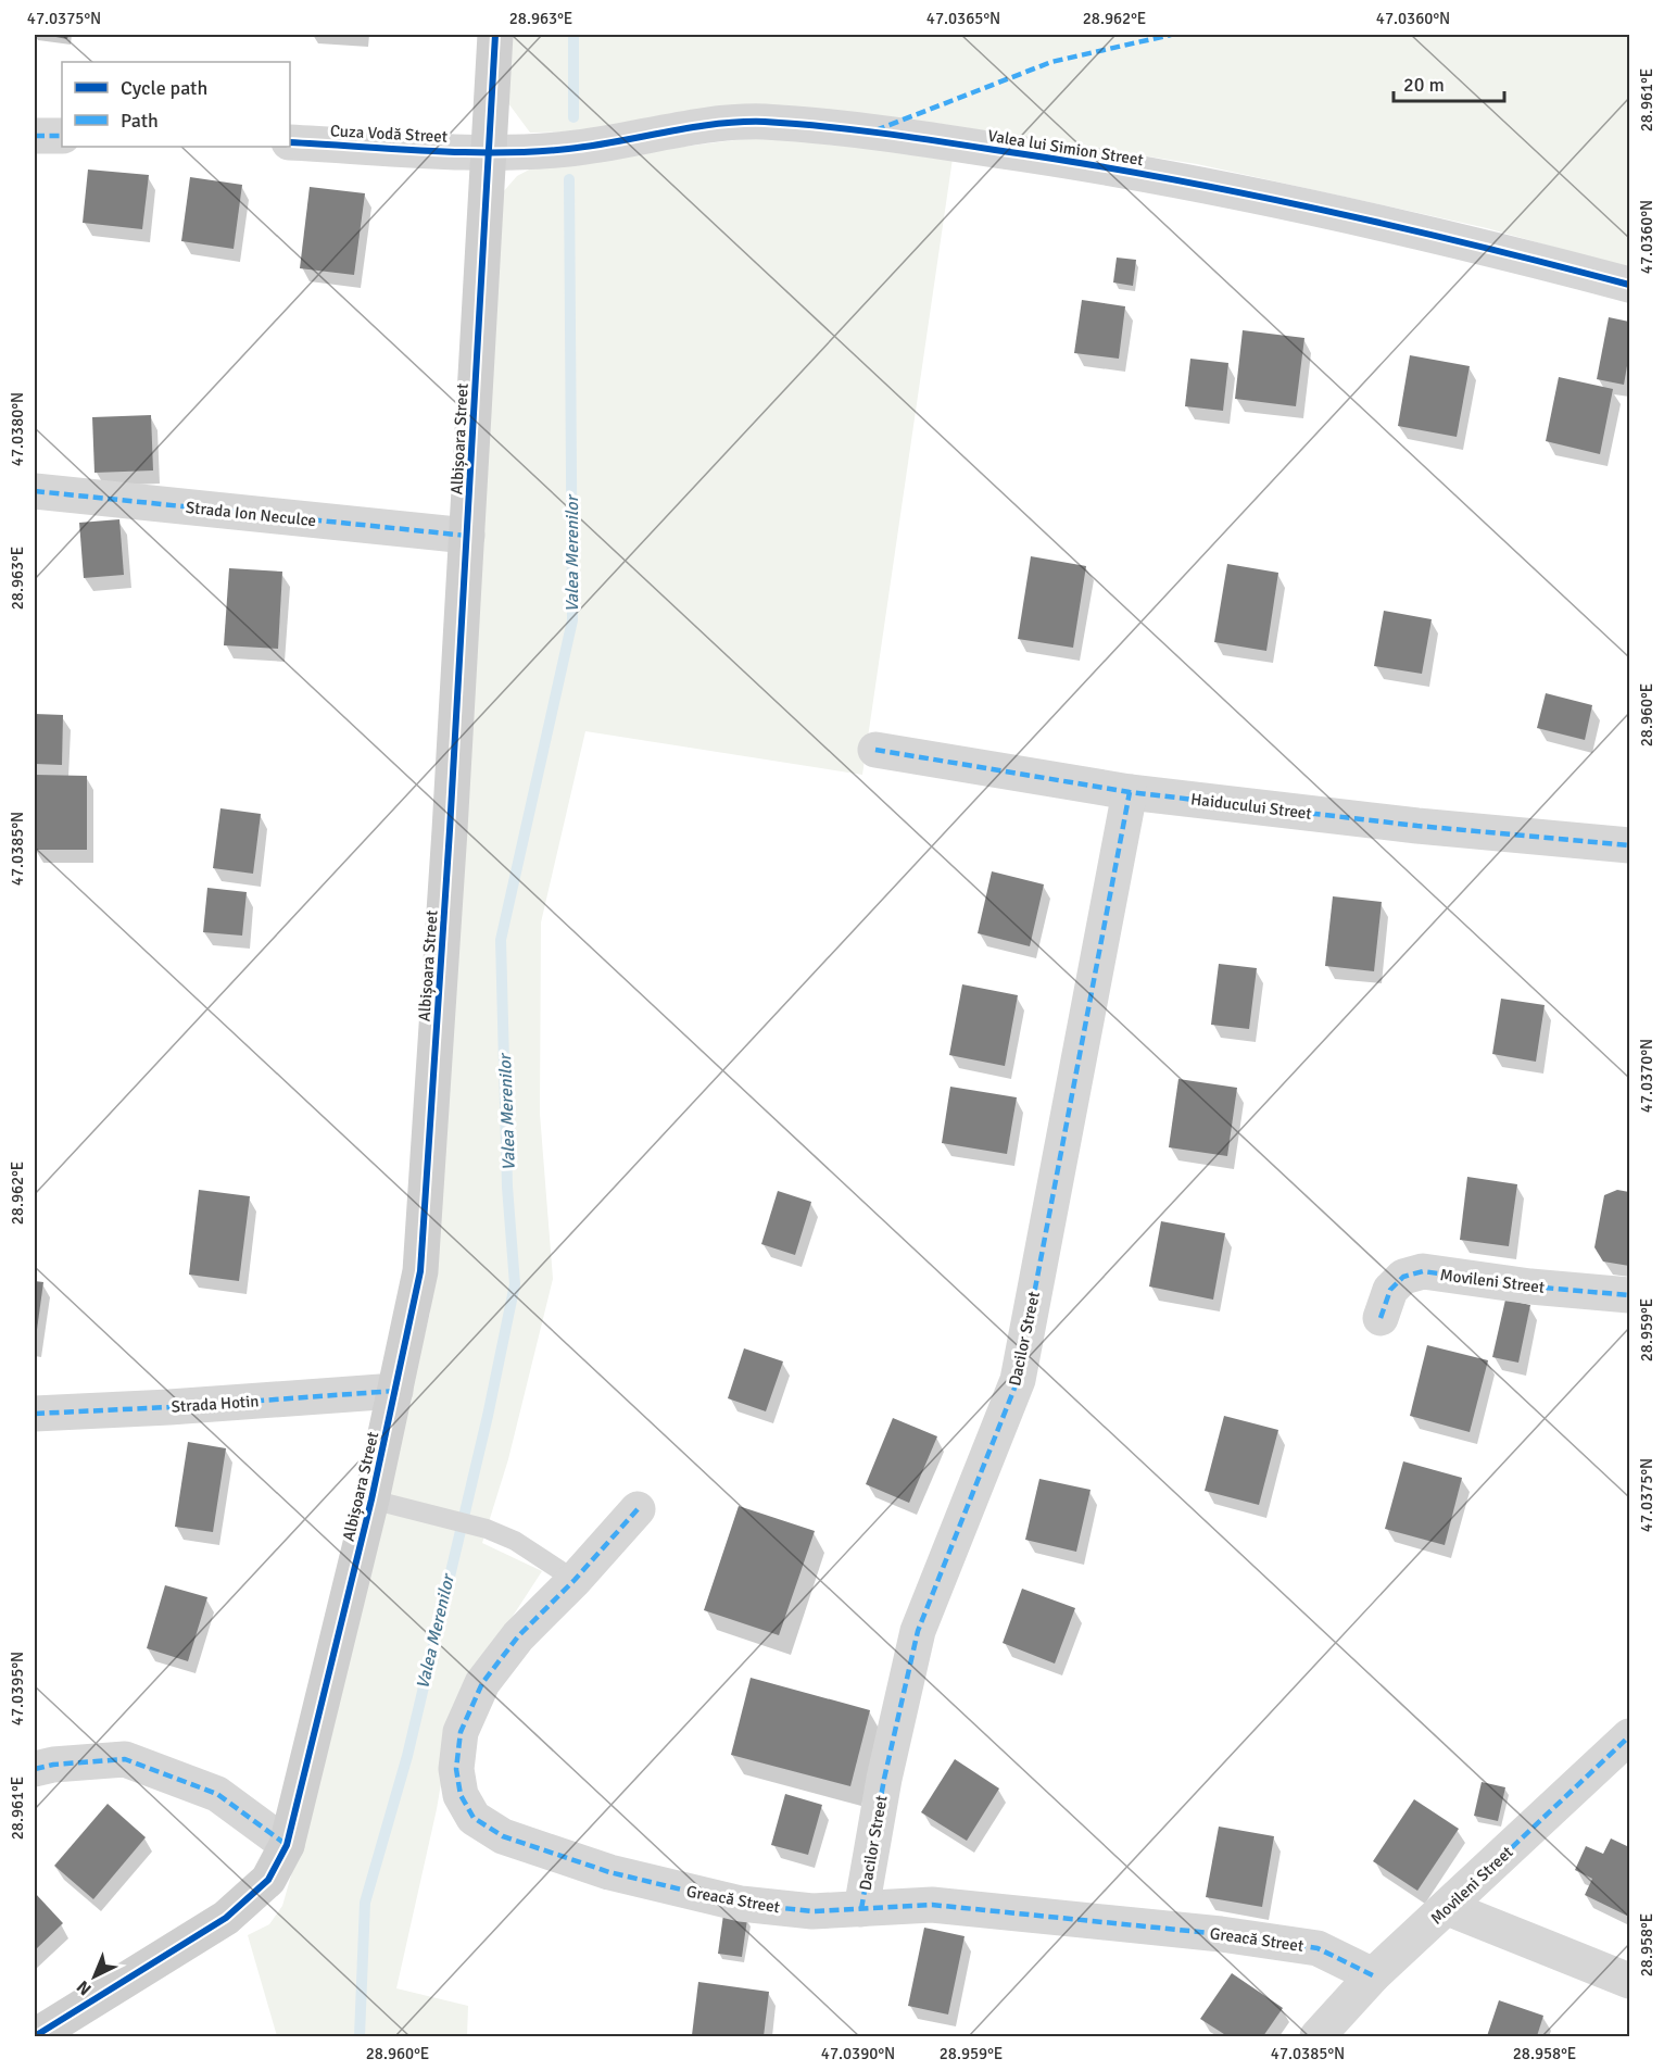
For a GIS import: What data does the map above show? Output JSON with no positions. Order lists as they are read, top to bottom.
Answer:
{
  "streets": {
    "street": [
      "Cuza Vodă Street",
      "Valea lui Simion Street",
      "Albișoara Street",
      "Strada Ion Neculce",
      "Haiducului Street",
      "Movileni Street",
      "Dacilor Street",
      "Strada Hotin",
      "Greacă Street"
    ]
  },
  "crossings": [
    ["Cuza Vodă Street", "Valea lui Simion Street"],
    ["Cuza Vodă Street", "Albișoara Street"],
    ["Valea lui Simion Street", "Albișoara Street"],
    ["Albișoara Street", "Strada Ion Neculce"],
    ["Albișoara Street", "Strada Hotin"],
    ["Haiducului Street", "Dacilor Street"],
    ["Movileni Street", "Greacă Street"],
    ["Dacilor Street", "Greacă Street"]
  ],
  "water": ["Valea Merenilor"],
  "legend": ["Cycle path", "Path"],
  "scale_bar": "20 m",
  "north": "bottom left",
  "coordinates": [
    "47.0375°N",
    "28.963°E",
    "47.0365°N",
    "28.962°E",
    "47.0360°N",
    "28.961°E",
    "47.0380°N",
    "28.960°E",
    "47.0385°N",
    "47.0370°N",
    "28.959°E",
    "47.0395°N",
    "28.958°E",
    "47.0390°N"
  ]
}
